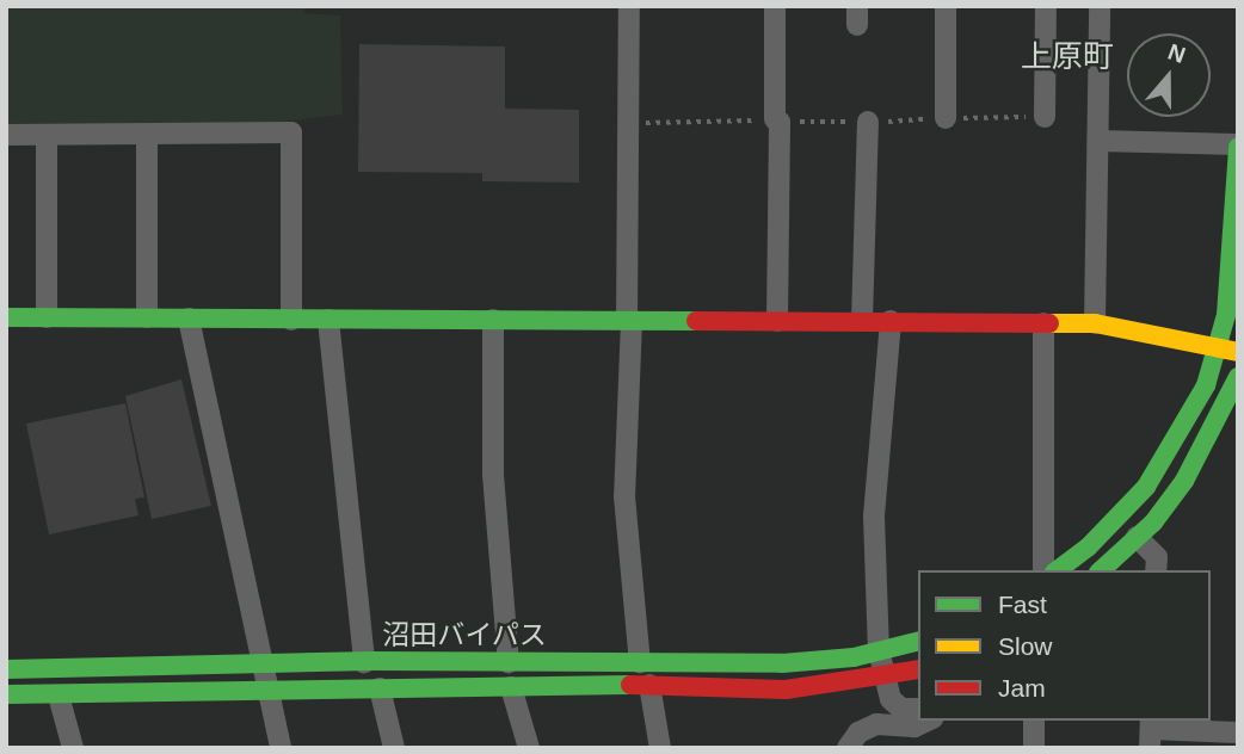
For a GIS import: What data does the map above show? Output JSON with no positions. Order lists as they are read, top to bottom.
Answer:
{
  "streets": {
    "street": ["沼田バイパス"]
  },
  "districts": ["上原町"],
  "legend": ["Fast", "Slow", "Jam"],
  "north": "top"
}
